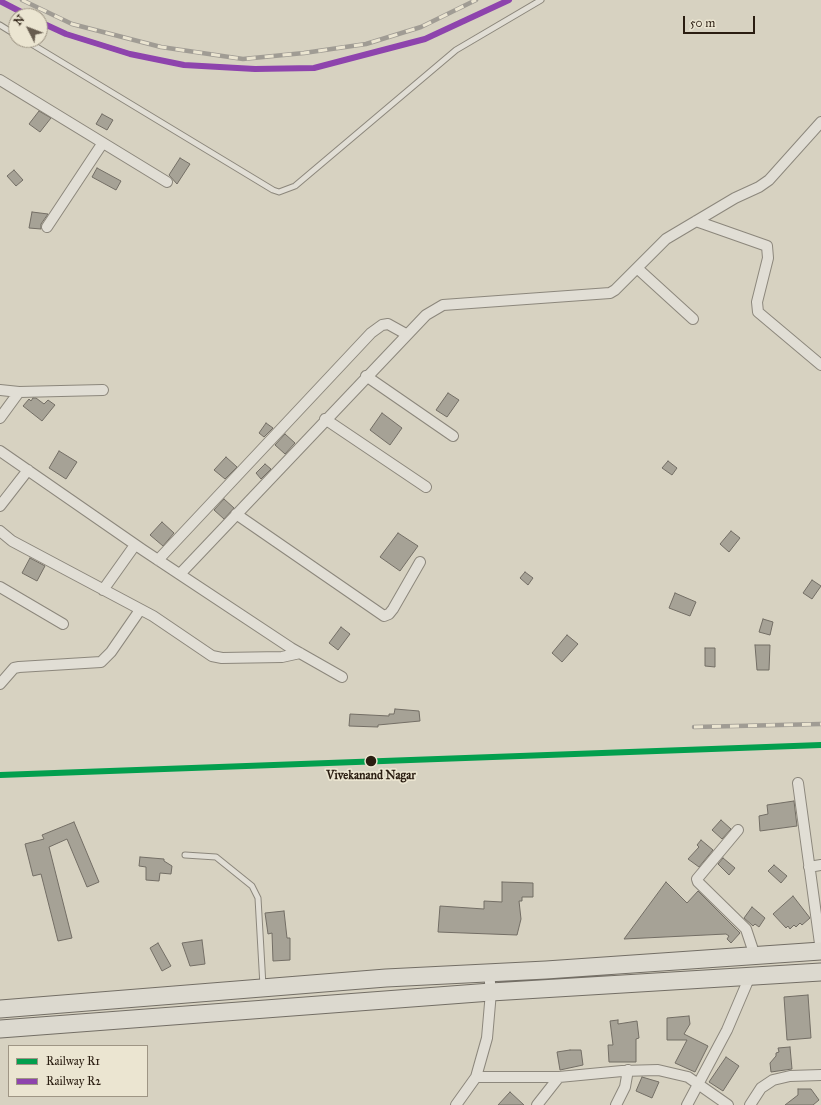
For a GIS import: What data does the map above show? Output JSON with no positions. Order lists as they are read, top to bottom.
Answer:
{
  "places": ["Vivekanand Nagar"],
  "lines": ["rail line R2", "rail line R1"],
  "legend": ["Railway R1", "Railway R2"],
  "scale_bar": "50 m",
  "north": "top left"
}
